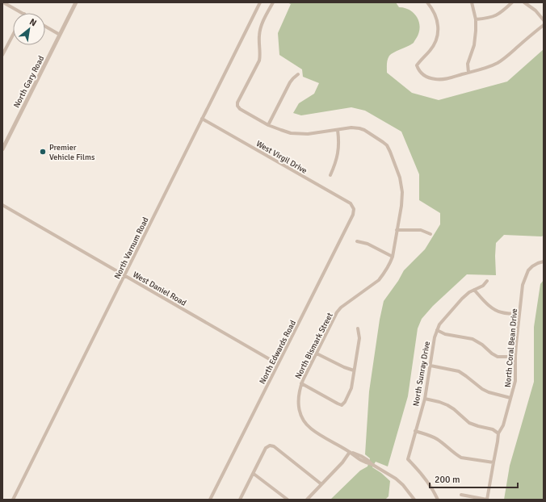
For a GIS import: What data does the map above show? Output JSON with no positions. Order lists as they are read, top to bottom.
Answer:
{
  "streets": {
    "street": [
      "North Gary Road",
      "West Virgil Drive",
      "North Varnum Road",
      "West Daniel Road",
      "North Bismark Street",
      "North Coral Bean Drive",
      "North Edwards Road",
      "North Sunray Drive"
    ]
  },
  "crossings": [
    ["West Virgil Drive", "North Varnum Road"],
    ["West Virgil Drive", "North Edwards Road"],
    ["North Varnum Road", "West Daniel Road"],
    ["West Daniel Road", "North Edwards Road"]
  ],
  "places": ["Premier Vehicle Films"],
  "scale_bar": "200 m",
  "north": "top right"
}
